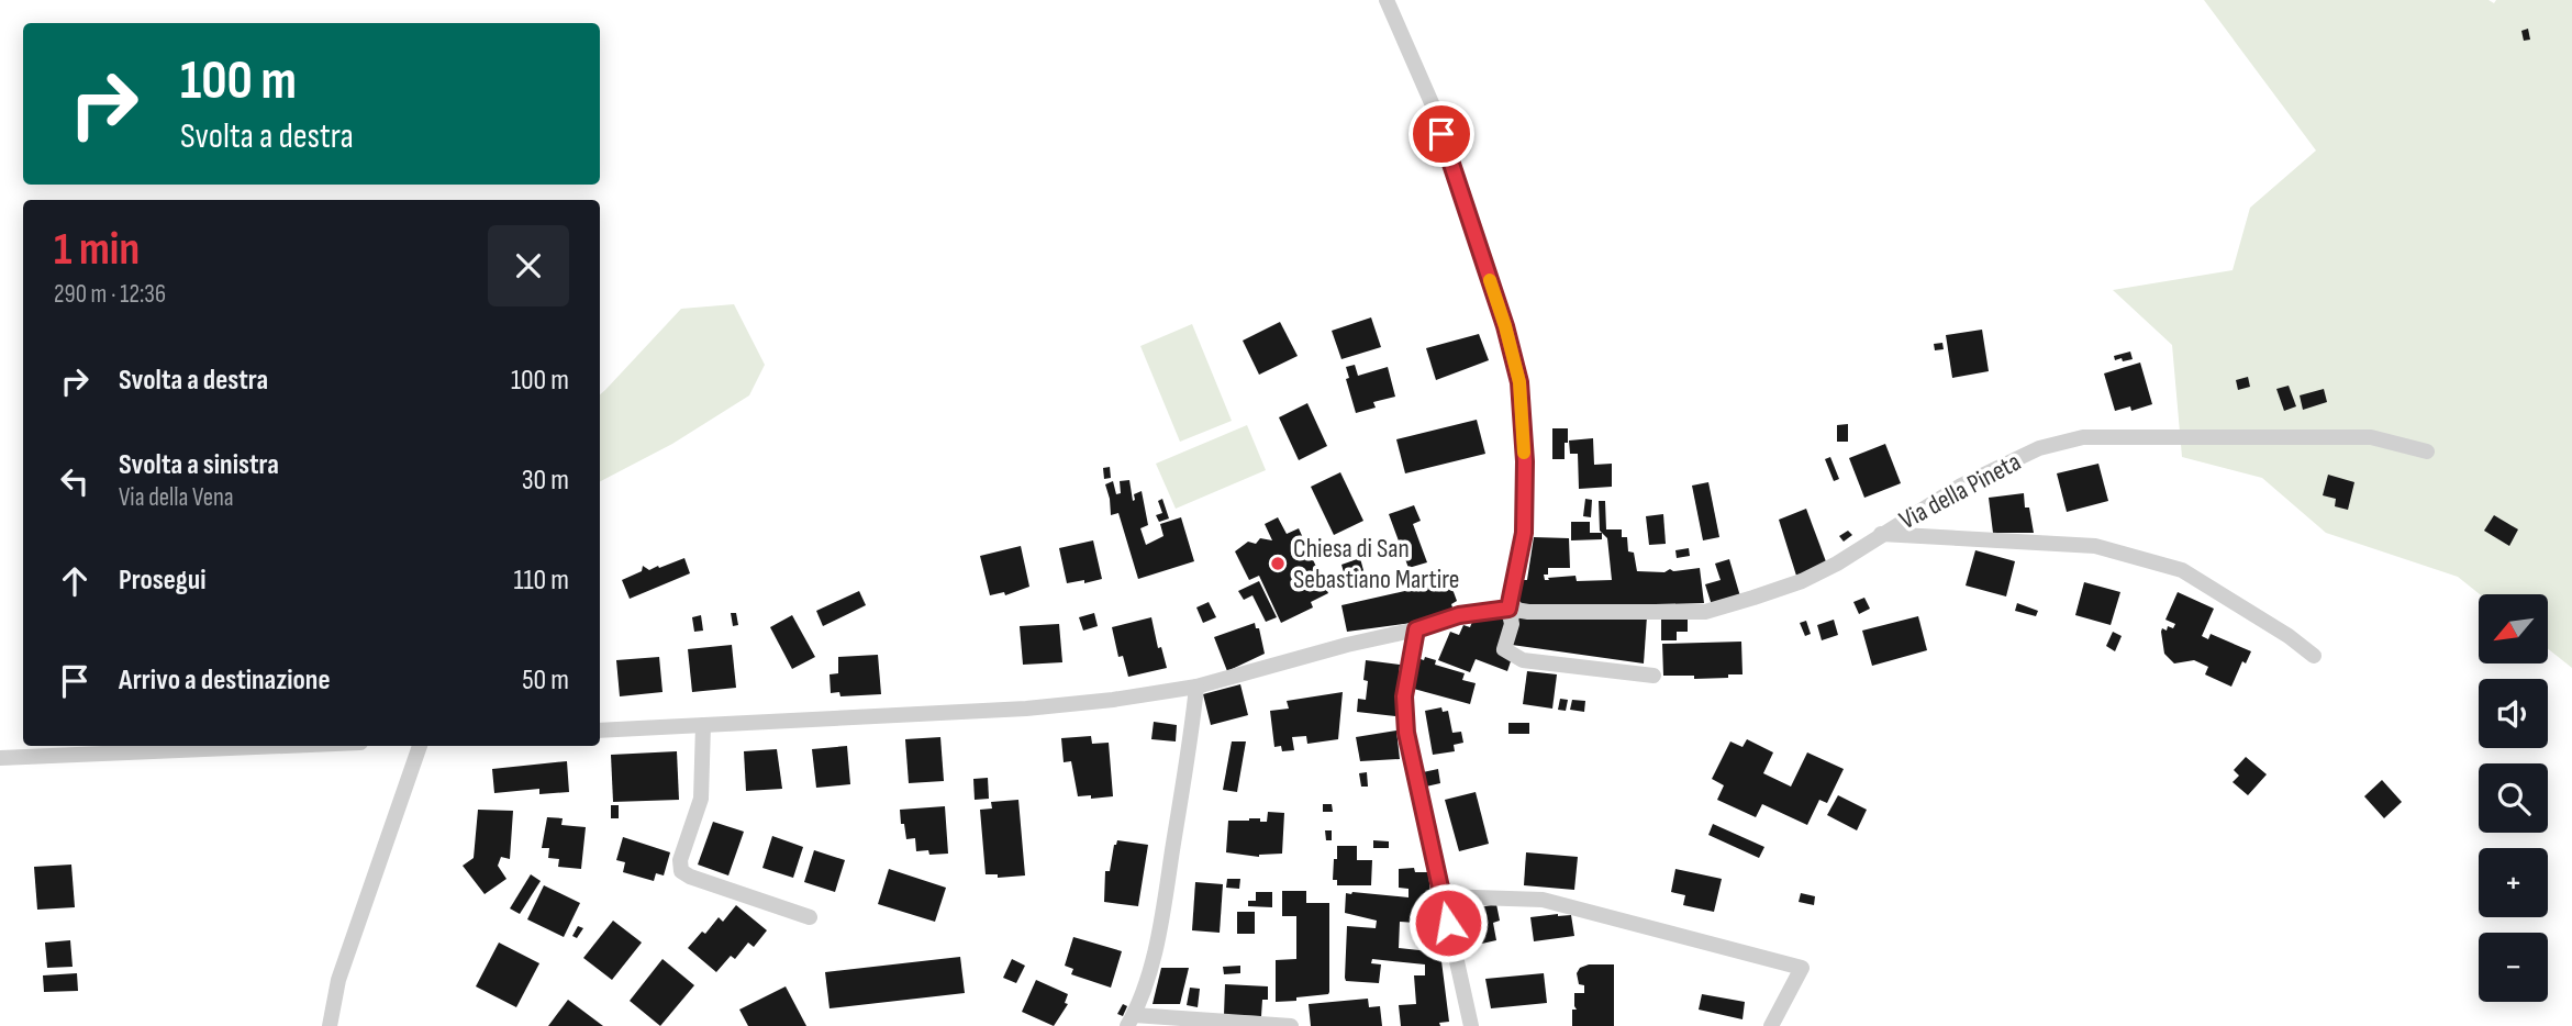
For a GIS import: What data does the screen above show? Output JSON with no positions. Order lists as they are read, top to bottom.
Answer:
{
  "streets": {
    "street": ["Via della Pineta"]
  },
  "places": ["Chiesa di San Sebastiano Martire"],
  "north": "bottom left",
  "page": {
    "turn": ["100 m", "Svolta a destra"],
    "heading": ["1 min", "290 m · 12:36"],
    "list": [
      {
        "name": "Svolta a destra",
        "value": "100 m"
      },
      {
        "name": "Svolta a sinistra",
        "note": "Via della Vena",
        "value": "30 m"
      },
      {
        "name": "Prosegui",
        "value": "110 m"
      },
      {
        "name": "Arrivo a destinazione",
        "value": "50 m"
      }
    ],
    "map_buttons": ["+", "−"]
  }
}
